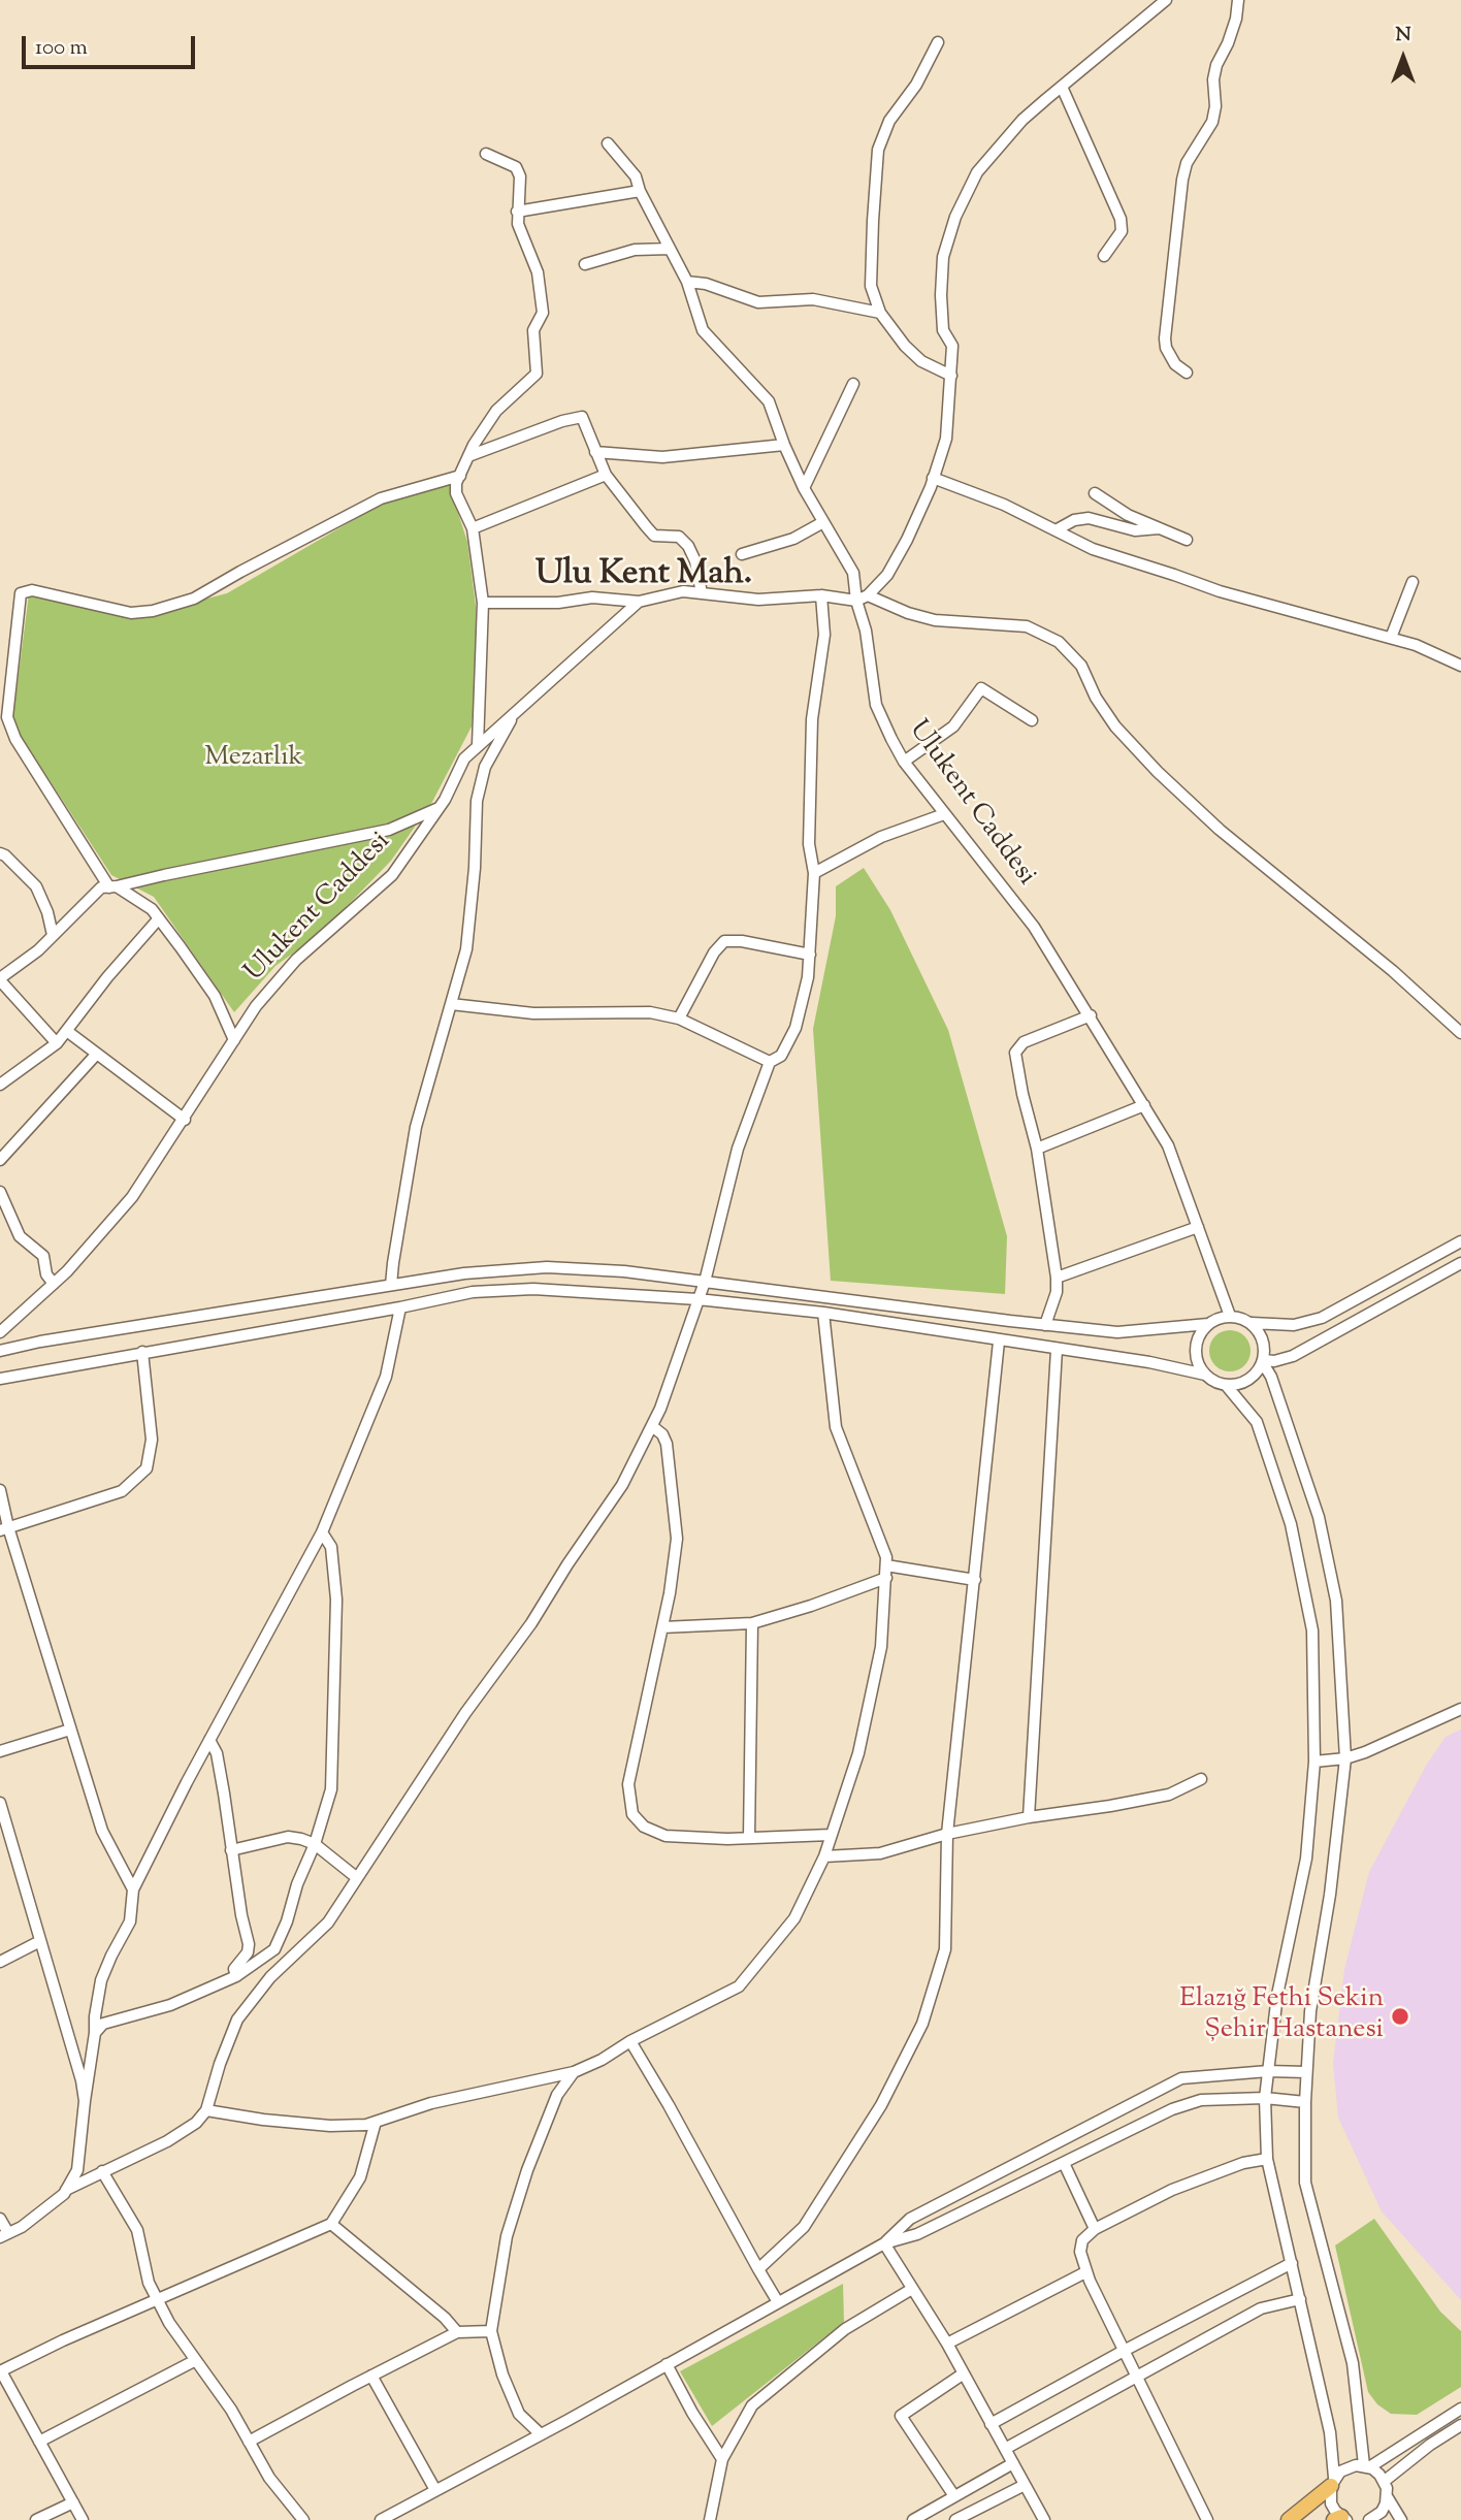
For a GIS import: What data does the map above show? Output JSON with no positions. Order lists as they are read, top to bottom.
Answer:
{
  "streets": {
    "street": ["Ulukent Caddesi"]
  },
  "districts": ["Ulu Kent Mah."],
  "parks": ["Mezarlık"],
  "places": ["Elazığ Fethi Sekin Şehir Hastanesi"],
  "scale_bar": "100 m",
  "north": "top"
}
